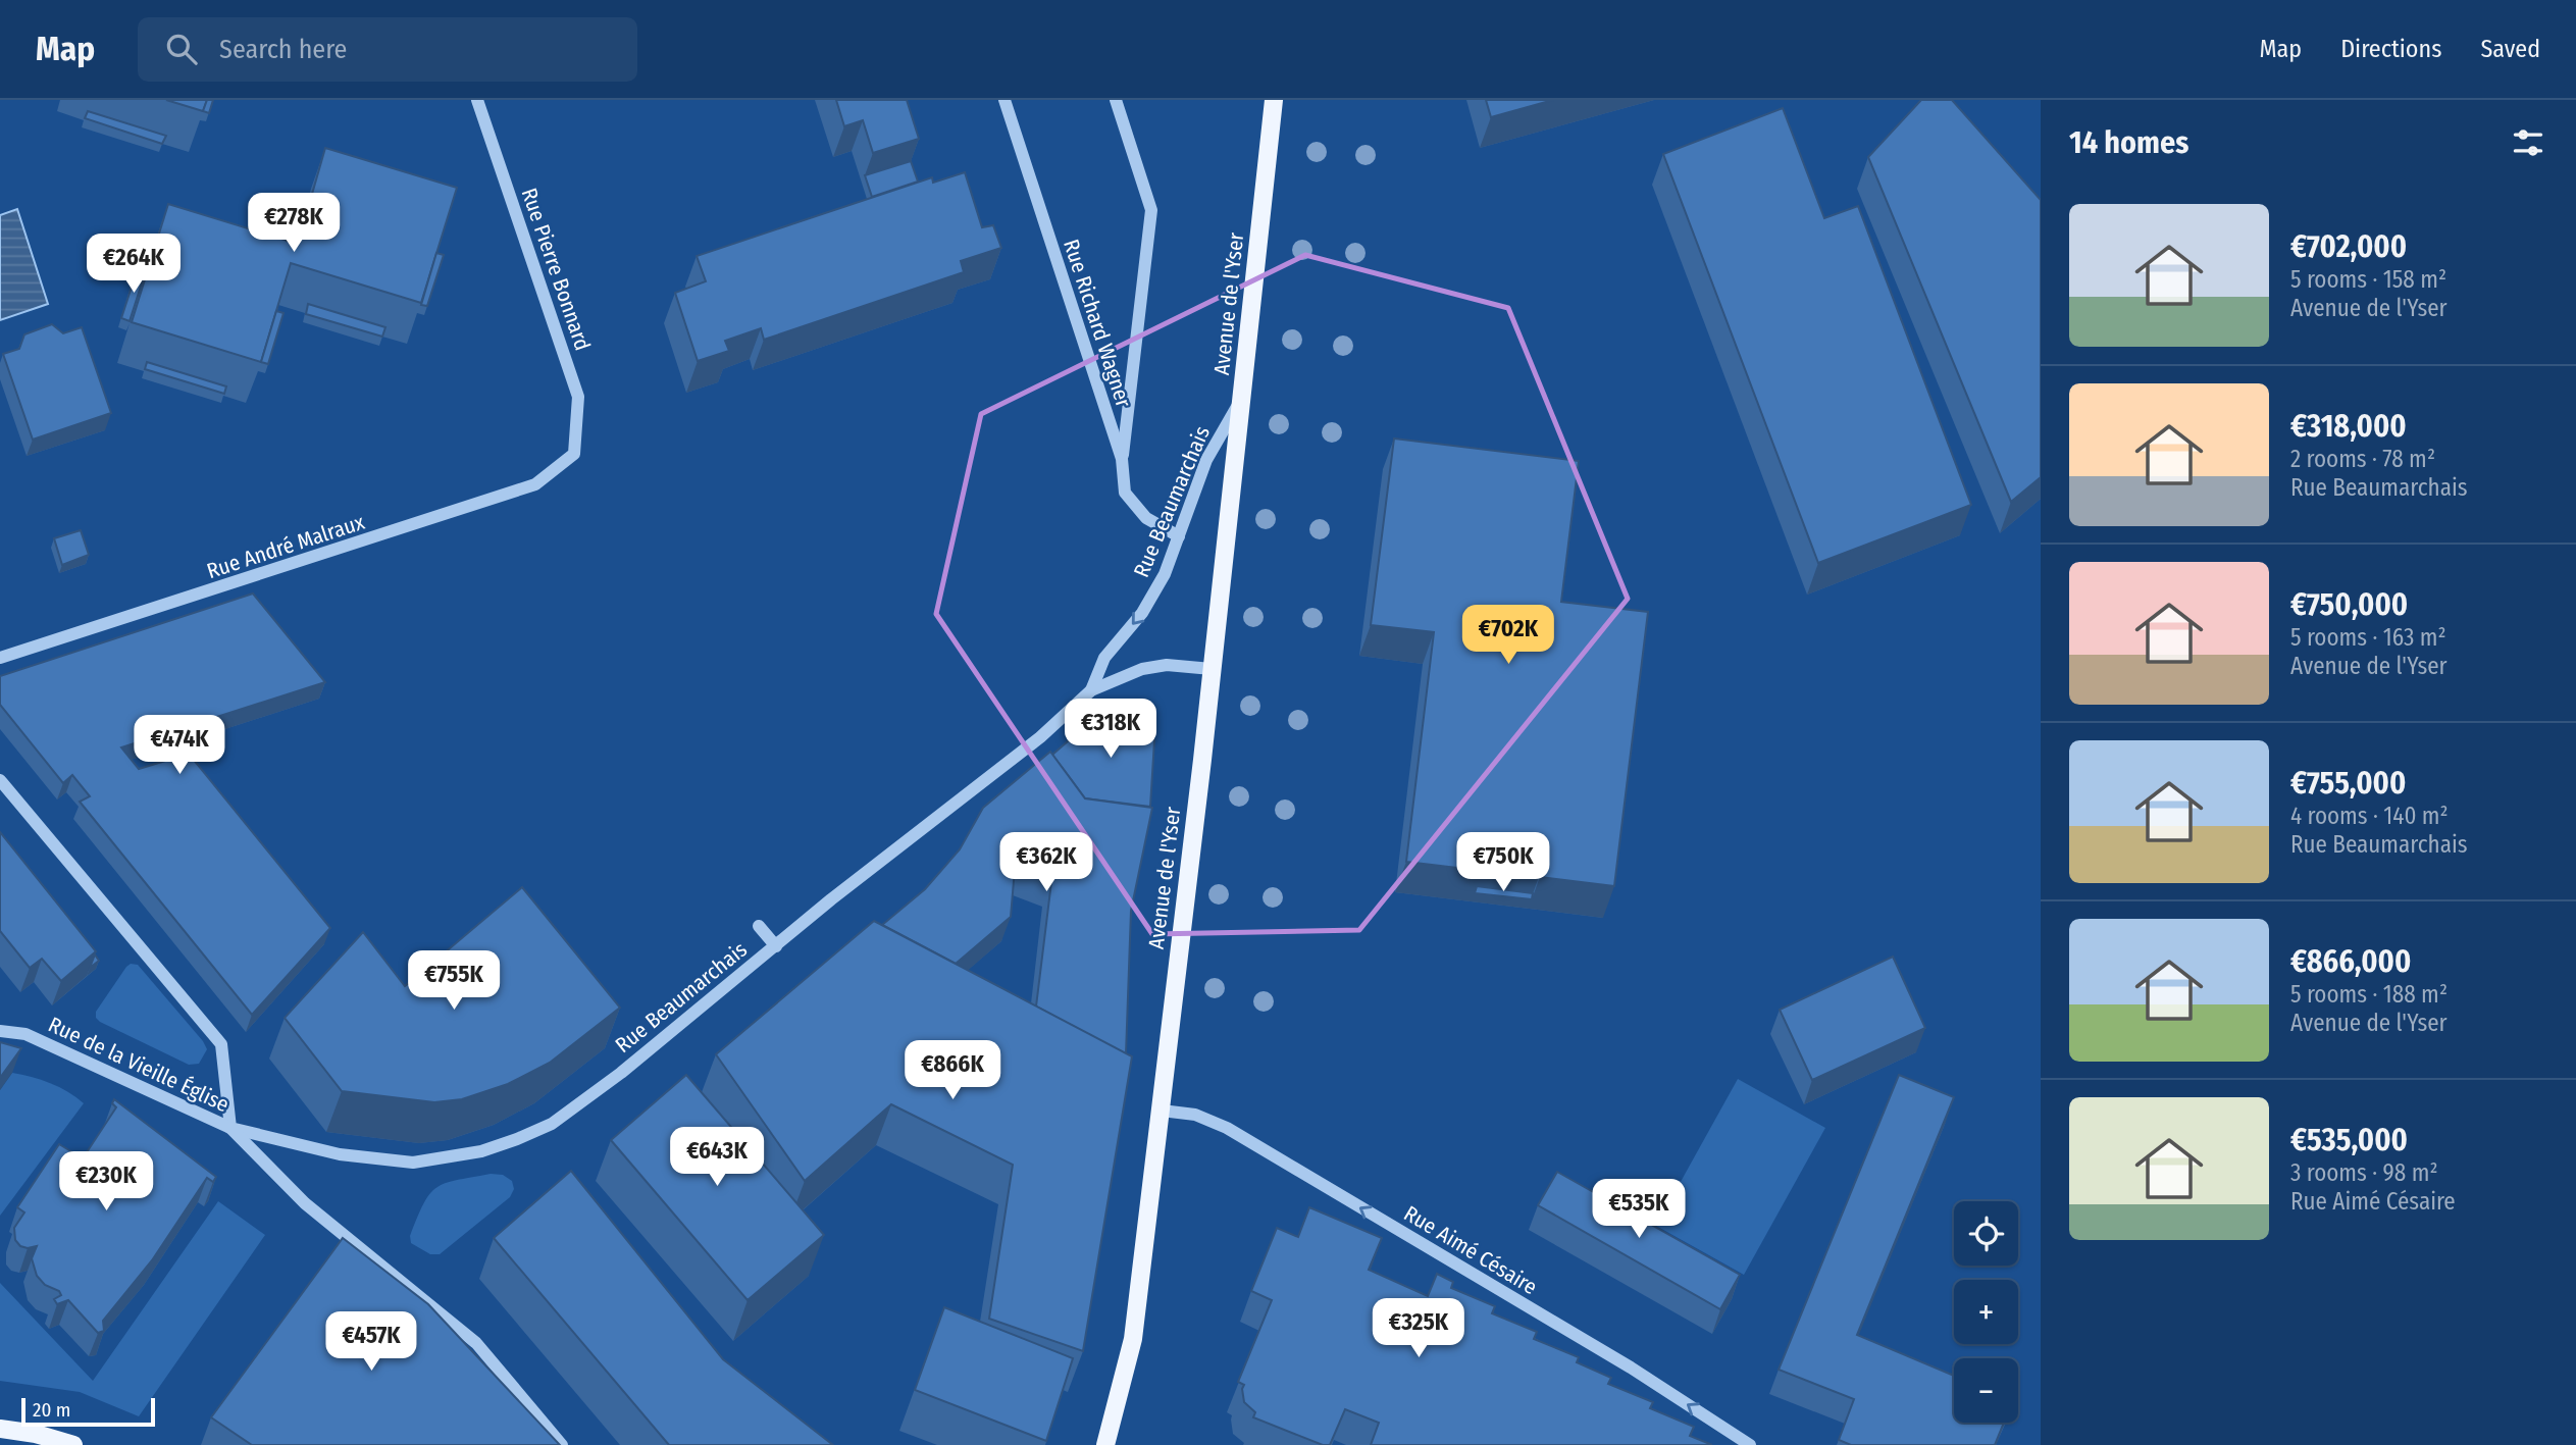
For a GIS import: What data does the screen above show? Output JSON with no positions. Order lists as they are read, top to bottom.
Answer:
{
  "streets": {
    "main road": ["Avenue de l'Yser"],
    "street": [
      "Rue Pierre Bonnard",
      "Rue Richard Wagner",
      "Rue Beaumarchais",
      "Rue André Malraux",
      "Rue de la Vieille Église",
      "Rue Aimé Césaire"
    ]
  },
  "crossings": [
    ["Rue Pierre Bonnard", "Rue André Malraux"],
    ["Avenue de l'Yser", "Rue Beaumarchais"],
    ["Avenue de l'Yser", "Rue Aimé Césaire"],
    ["Rue Richard Wagner", "Rue Beaumarchais"],
    ["Rue Beaumarchais", "Rue de la Vieille Église"]
  ],
  "one_way": ["Rue Aimé Césaire"],
  "scale_bar": "20 m",
  "page": {
    "header": "Map",
    "search": "Search here",
    "nav": ["Map", "Directions", "Saved"],
    "heading": "14 homes",
    "list": [
      {
        "name": "€702,000",
        "note": "5 rooms · 158 m² · Avenue de l'Yser"
      },
      {
        "name": "€318,000",
        "note": "2 rooms · 78 m² · Rue Beaumarchais"
      },
      {
        "name": "€750,000",
        "note": "5 rooms · 163 m² · Avenue de l'Yser"
      },
      {
        "name": "€755,000",
        "note": "4 rooms · 140 m² · Rue Beaumarchais"
      },
      {
        "name": "€866,000",
        "note": "5 rooms · 188 m² · Avenue de l'Yser"
      },
      {
        "name": "€535,000",
        "note": "3 rooms · 98 m² · Rue Aimé Césaire"
      }
    ],
    "price": [
      "€278K",
      "€264K",
      "€702K",
      "€318K",
      "€474K",
      "€362K",
      "€750K",
      "€755K",
      "€866K",
      "€643K",
      "€230K",
      "€535K",
      "€325K",
      "€457K"
    ],
    "map_buttons": ["+", "−"],
    "scale": "20 m"
  }
}
